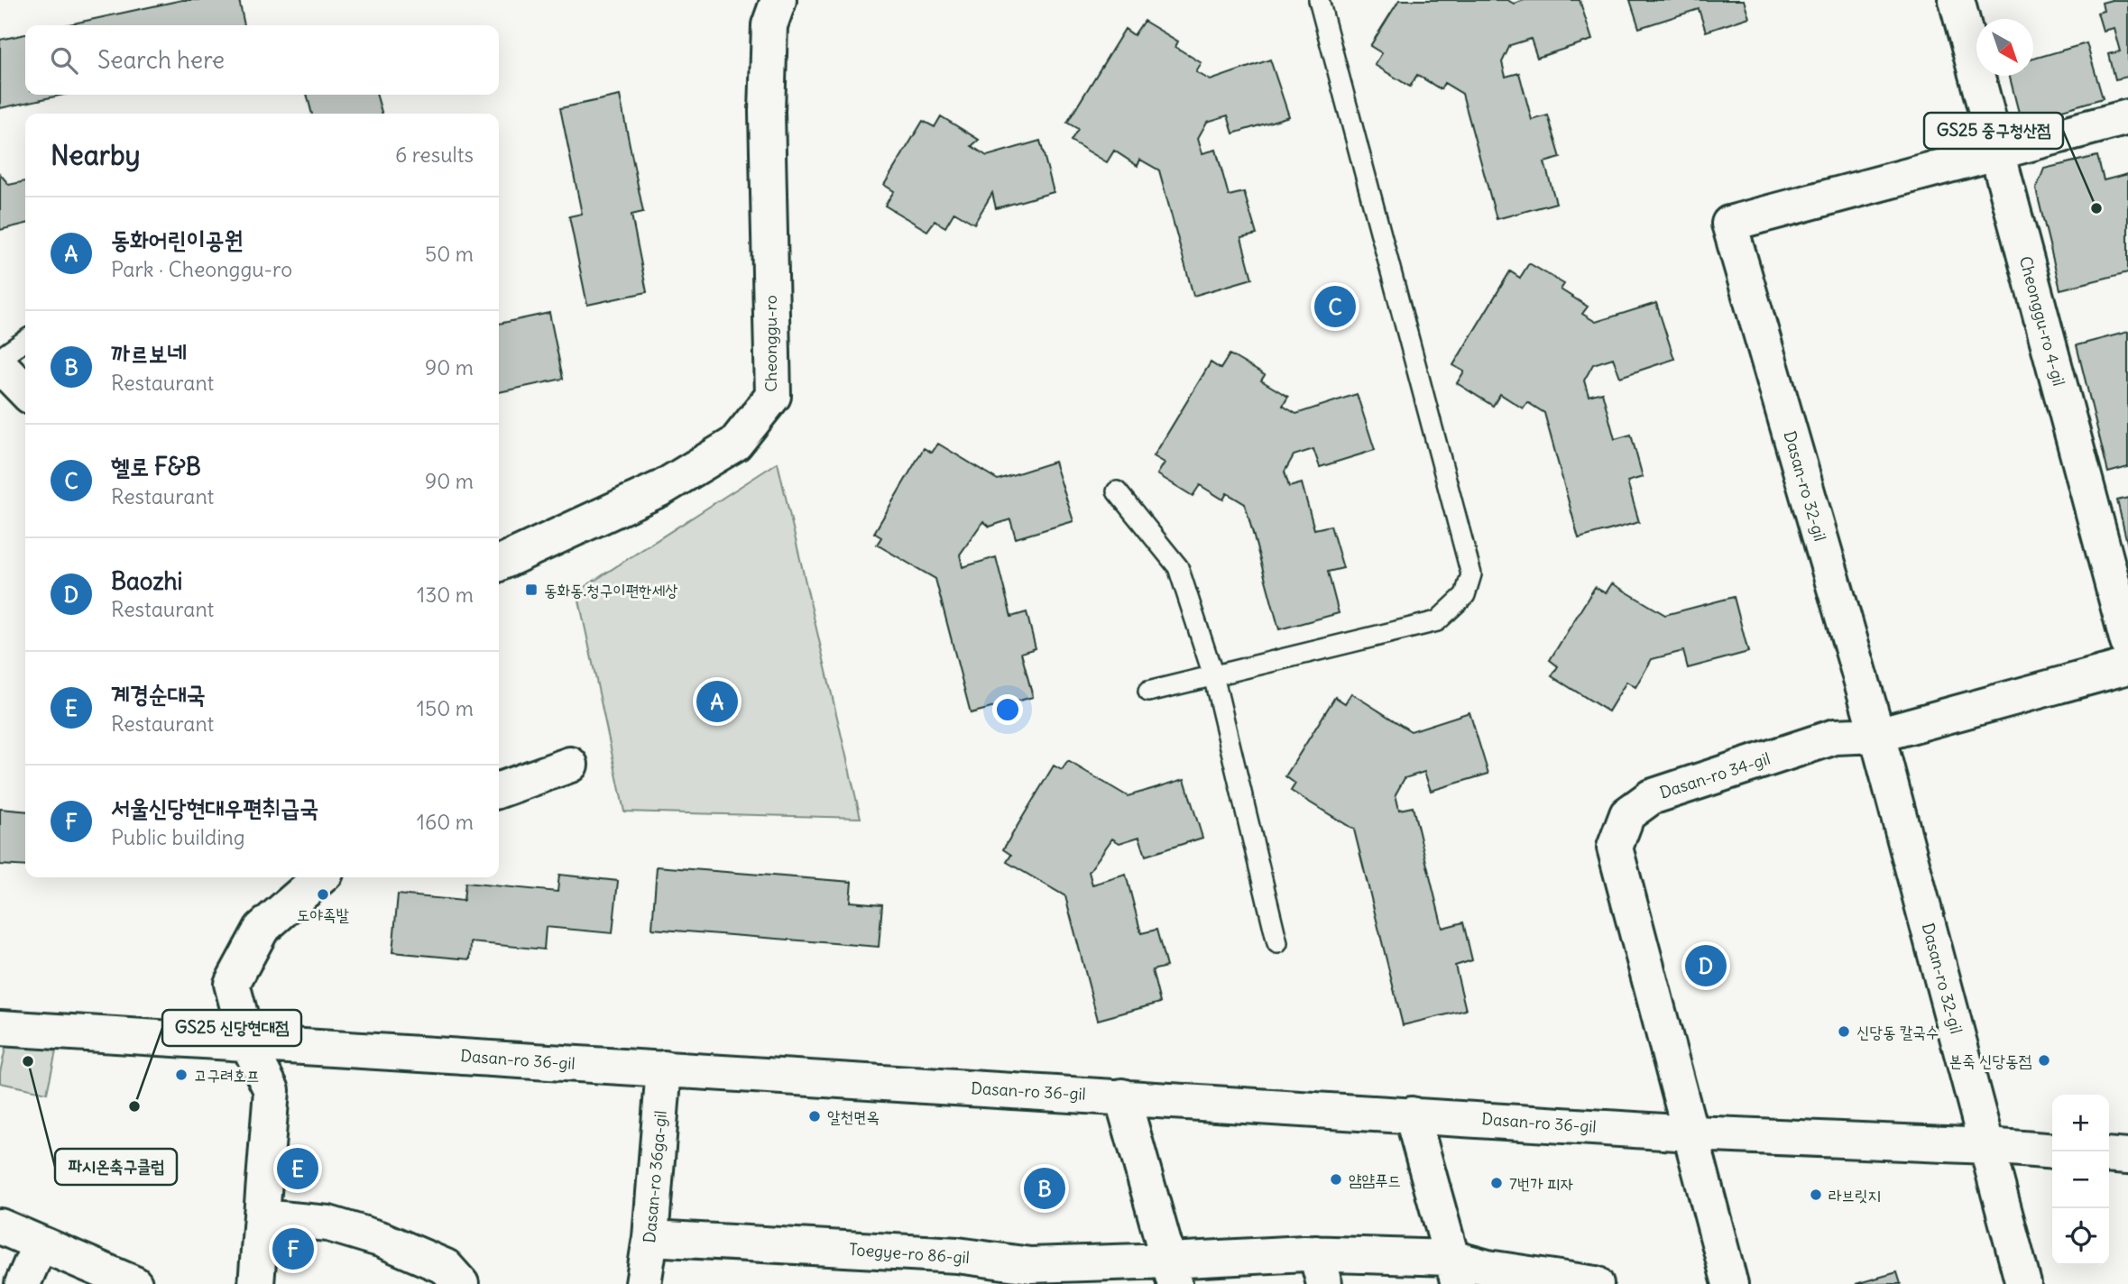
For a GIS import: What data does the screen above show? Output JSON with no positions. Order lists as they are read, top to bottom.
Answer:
{
  "streets": {
    "street": [
      "Cheonggu-ro 4-gil",
      "Cheonggu-ro",
      "Dasan-ro 32-gil",
      "Dasan-ro 34-gil",
      "Dasan-ro 36-gil",
      "Dasan-ro 36ga-gil",
      "Toegye-ro 86-gil"
    ]
  },
  "crossings": [
    ["Cheonggu-ro 4-gil", "Dasan-ro 32-gil"],
    ["Dasan-ro 32-gil", "Dasan-ro 34-gil"],
    ["Dasan-ro 32-gil", "Dasan-ro 36-gil"],
    ["Dasan-ro 34-gil", "Dasan-ro 36-gil"],
    ["Dasan-ro 36-gil", "Dasan-ro 36ga-gil"],
    ["Dasan-ro 36ga-gil", "Toegye-ro 86-gil"]
  ],
  "places": {
    "other": [
      "GS25 중구청산점",
      "도야족발",
      "신당동 칼국수",
      "본죽 신당동점",
      "파시온축구클럽",
      "고구려호프",
      "GS25 신당현대점",
      "알천면옥",
      "얌얌푸드",
      "7번가 피자",
      "라브릿지"
    ],
    "transit": ["동화동.청구이편한세상"]
  },
  "north": "bottom right",
  "page": {
    "search": "Search here",
    "heading": ["Nearby", "6 results"],
    "list": [
      {
        "mark": "A",
        "name": "동화어린이공원",
        "note": "Park · Cheonggu-ro",
        "value": "50 m"
      },
      {
        "mark": "B",
        "name": "까르보네",
        "note": "Restaurant",
        "value": "90 m"
      },
      {
        "mark": "C",
        "name": "헬로 F&B",
        "note": "Restaurant",
        "value": "90 m"
      },
      {
        "mark": "D",
        "name": "Baozhi",
        "note": "Restaurant",
        "value": "130 m"
      },
      {
        "mark": "E",
        "name": "계경순대국",
        "note": "Restaurant",
        "value": "150 m"
      },
      {
        "mark": "F",
        "name": "서울신당현대우편취급국",
        "note": "Public building",
        "value": "160 m"
      }
    ],
    "pins": [
      "C",
      "A",
      "D",
      "E",
      "B",
      "F"
    ],
    "map_buttons": ["+", "−"]
  }
}
